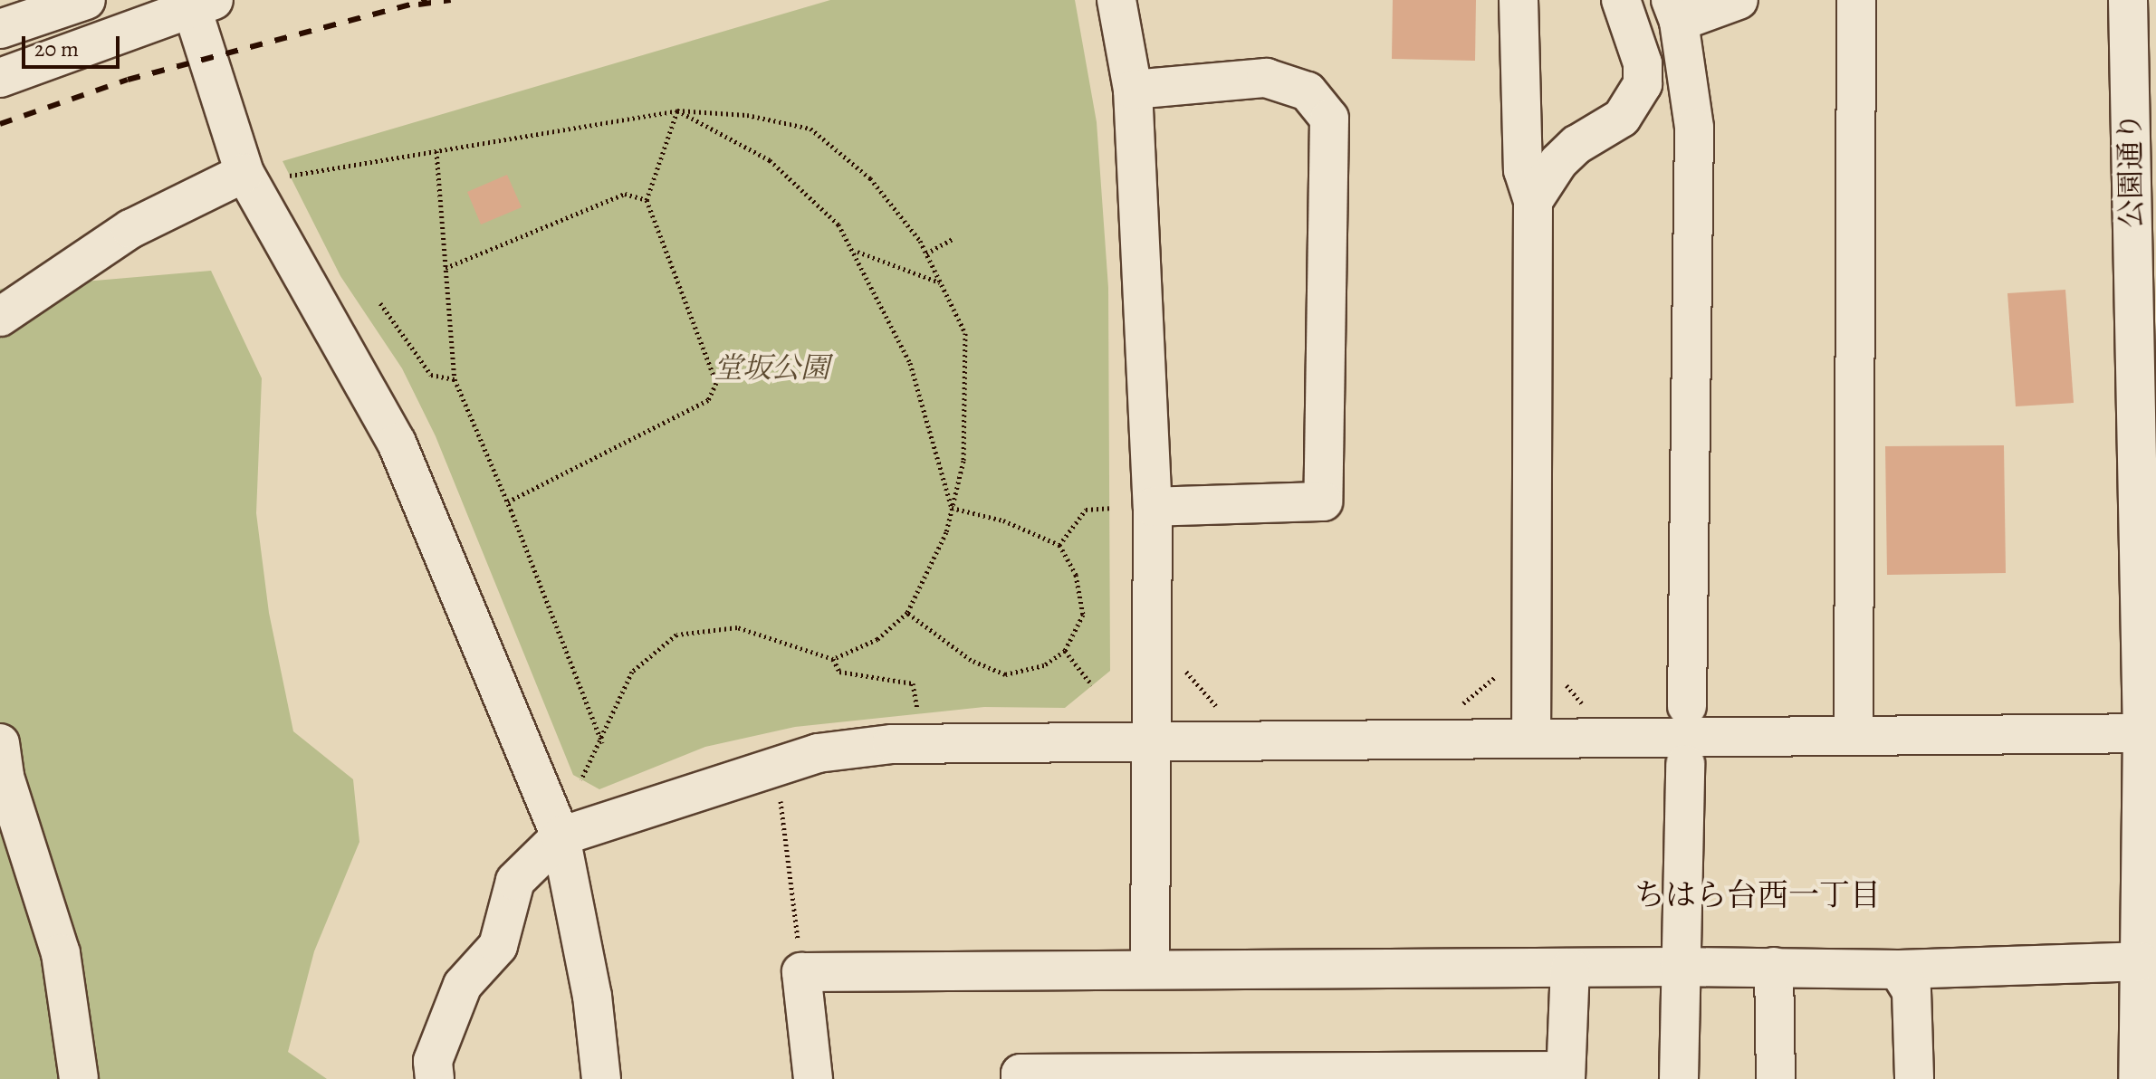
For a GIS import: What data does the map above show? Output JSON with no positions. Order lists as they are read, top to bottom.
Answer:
{
  "streets": {
    "street": ["公園通り"]
  },
  "districts": ["ちはら台西一丁目"],
  "parks": ["堂坂公園"],
  "scale_bar": "20 m"
}
